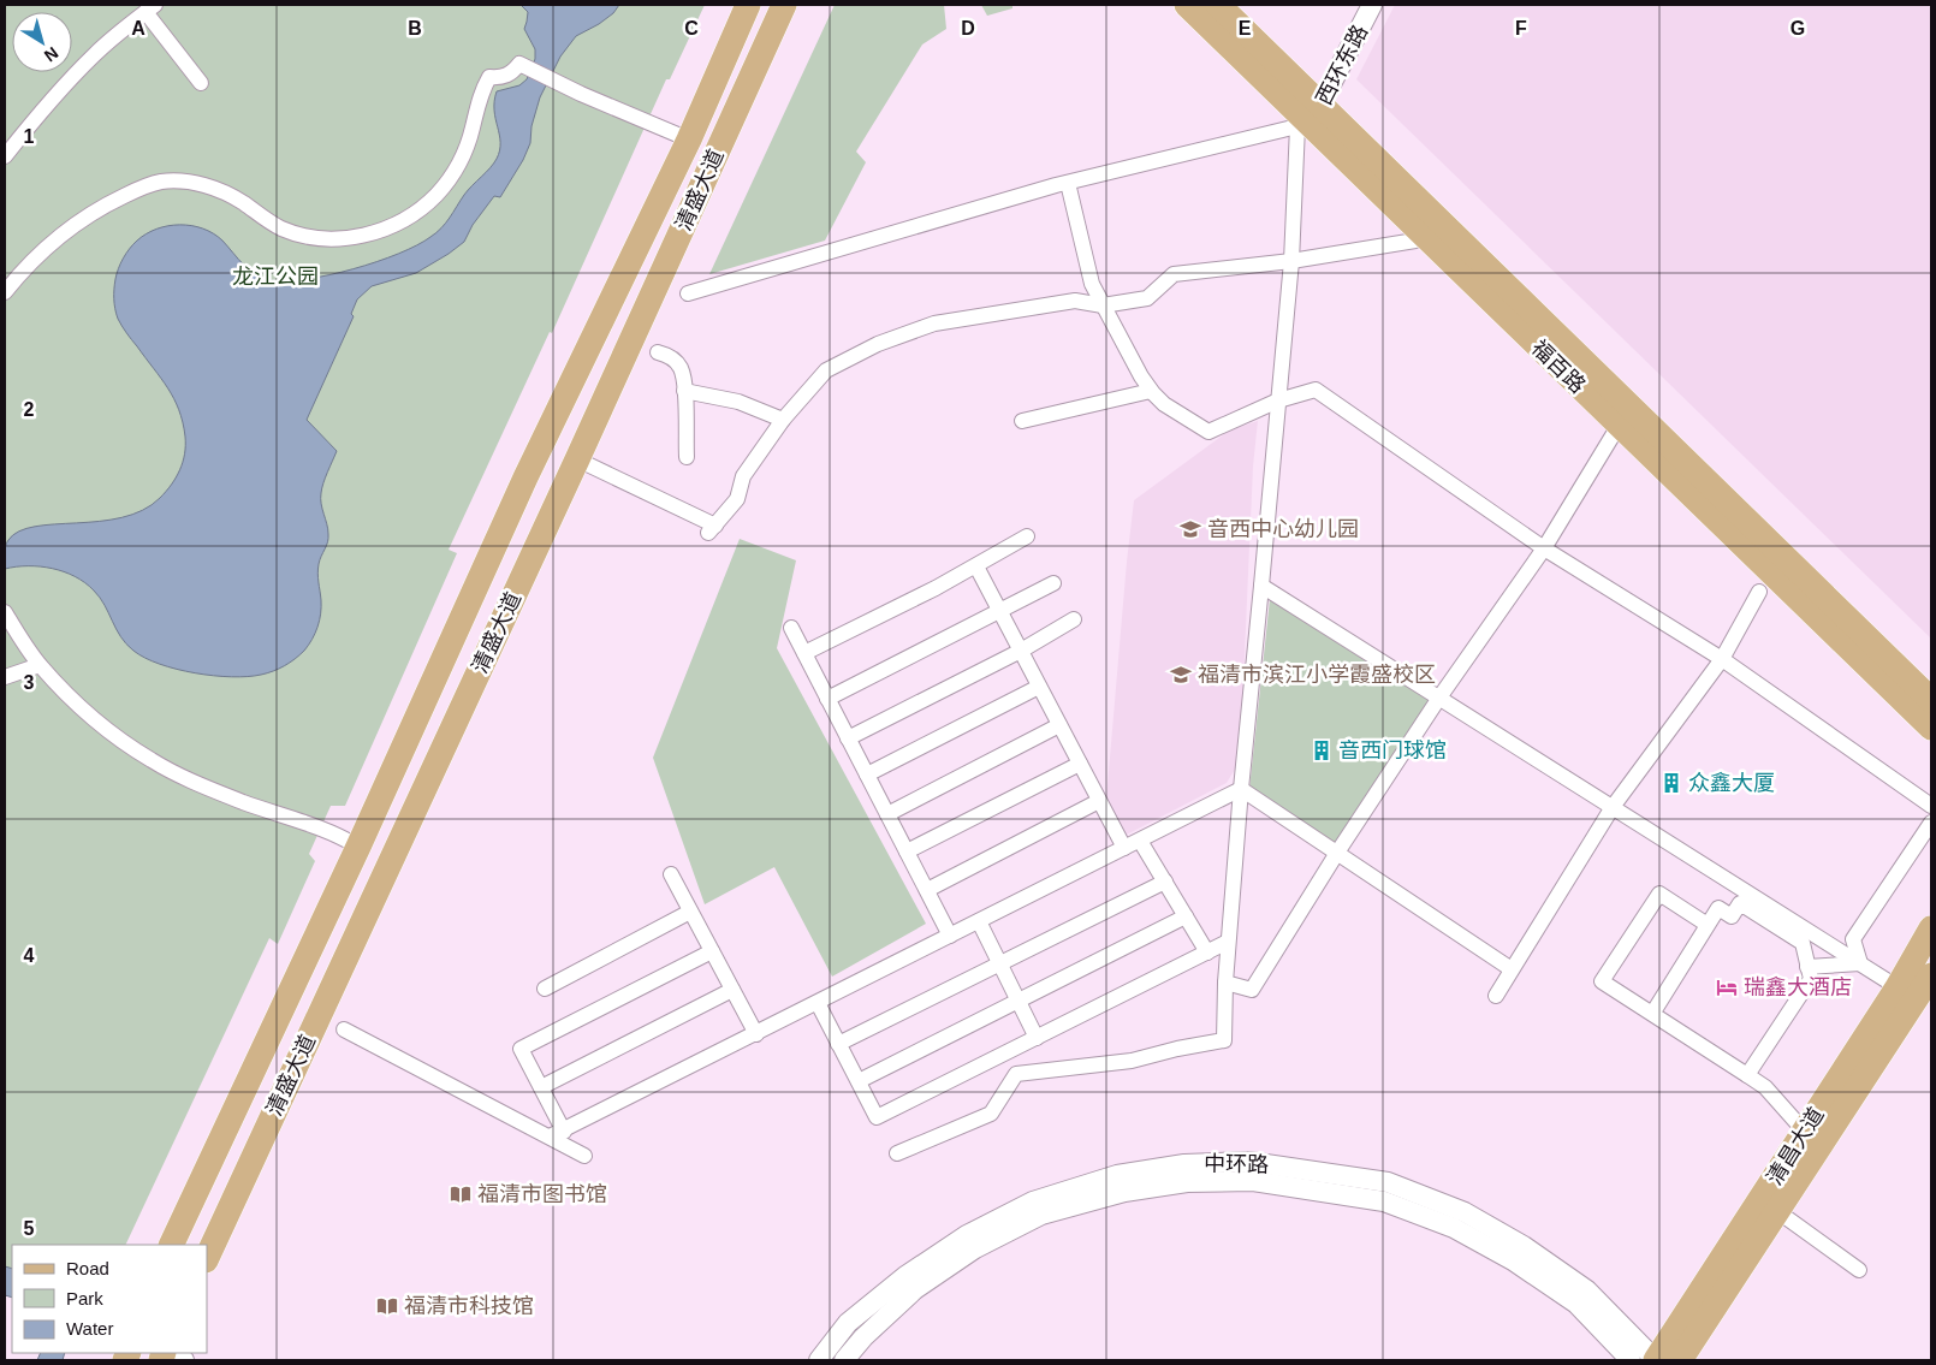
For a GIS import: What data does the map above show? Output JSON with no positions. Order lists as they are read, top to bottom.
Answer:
{
  "streets": {
    "main road": ["清盛大道", "福百路", "清昌大道"],
    "street": ["西环东路", "中环路"]
  },
  "crossings": [
    ["西环东路", "福百路"],
    ["清昌大道", "中环路"]
  ],
  "parks": ["龙江公园"],
  "places": {
    "school or university": ["音西中心幼儿园", "福清市滨江小学霞盛校区"],
    "building": ["音西门球馆", "众鑫大厦"],
    "hotel": ["瑞鑫大酒店"],
    "library": ["福清市图书馆", "福清市科技馆"]
  },
  "legend": ["Road", "Park", "Water"],
  "north": "bottom right",
  "grid": {
    "columns": [
      "A",
      "B",
      "C",
      "D",
      "E",
      "F",
      "G"
    ],
    "rows": [
      "1",
      "2",
      "3",
      "4",
      "5"
    ]
  }
}
